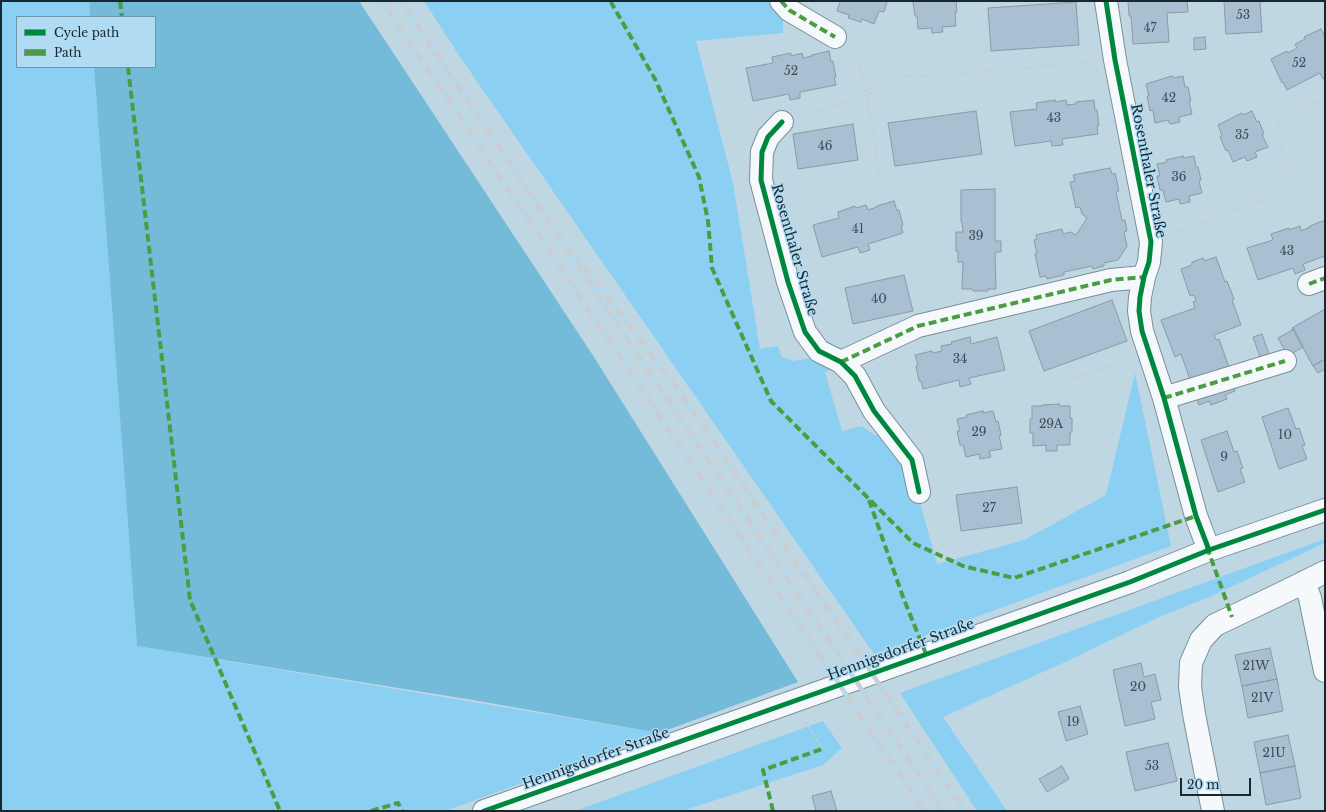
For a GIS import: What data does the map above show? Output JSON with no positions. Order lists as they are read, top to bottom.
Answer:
{
  "streets": {
    "street": ["Rosenthaler Straße", "Hennigsdorfer Straße"]
  },
  "crossings": [
    ["Rosenthaler Straße", "Hennigsdorfer Straße"]
  ],
  "house_numbers": [
    "53",
    "47",
    "52",
    "52",
    "42",
    "43",
    "35",
    "46",
    "36",
    "41",
    "39",
    "43",
    "40",
    "34",
    "29A",
    "29",
    "10",
    "9",
    "27",
    "21W",
    "20",
    "21V",
    "19",
    "21U",
    "53"
  ],
  "legend": ["Cycle path", "Path"],
  "scale_bar": "20 m"
}
